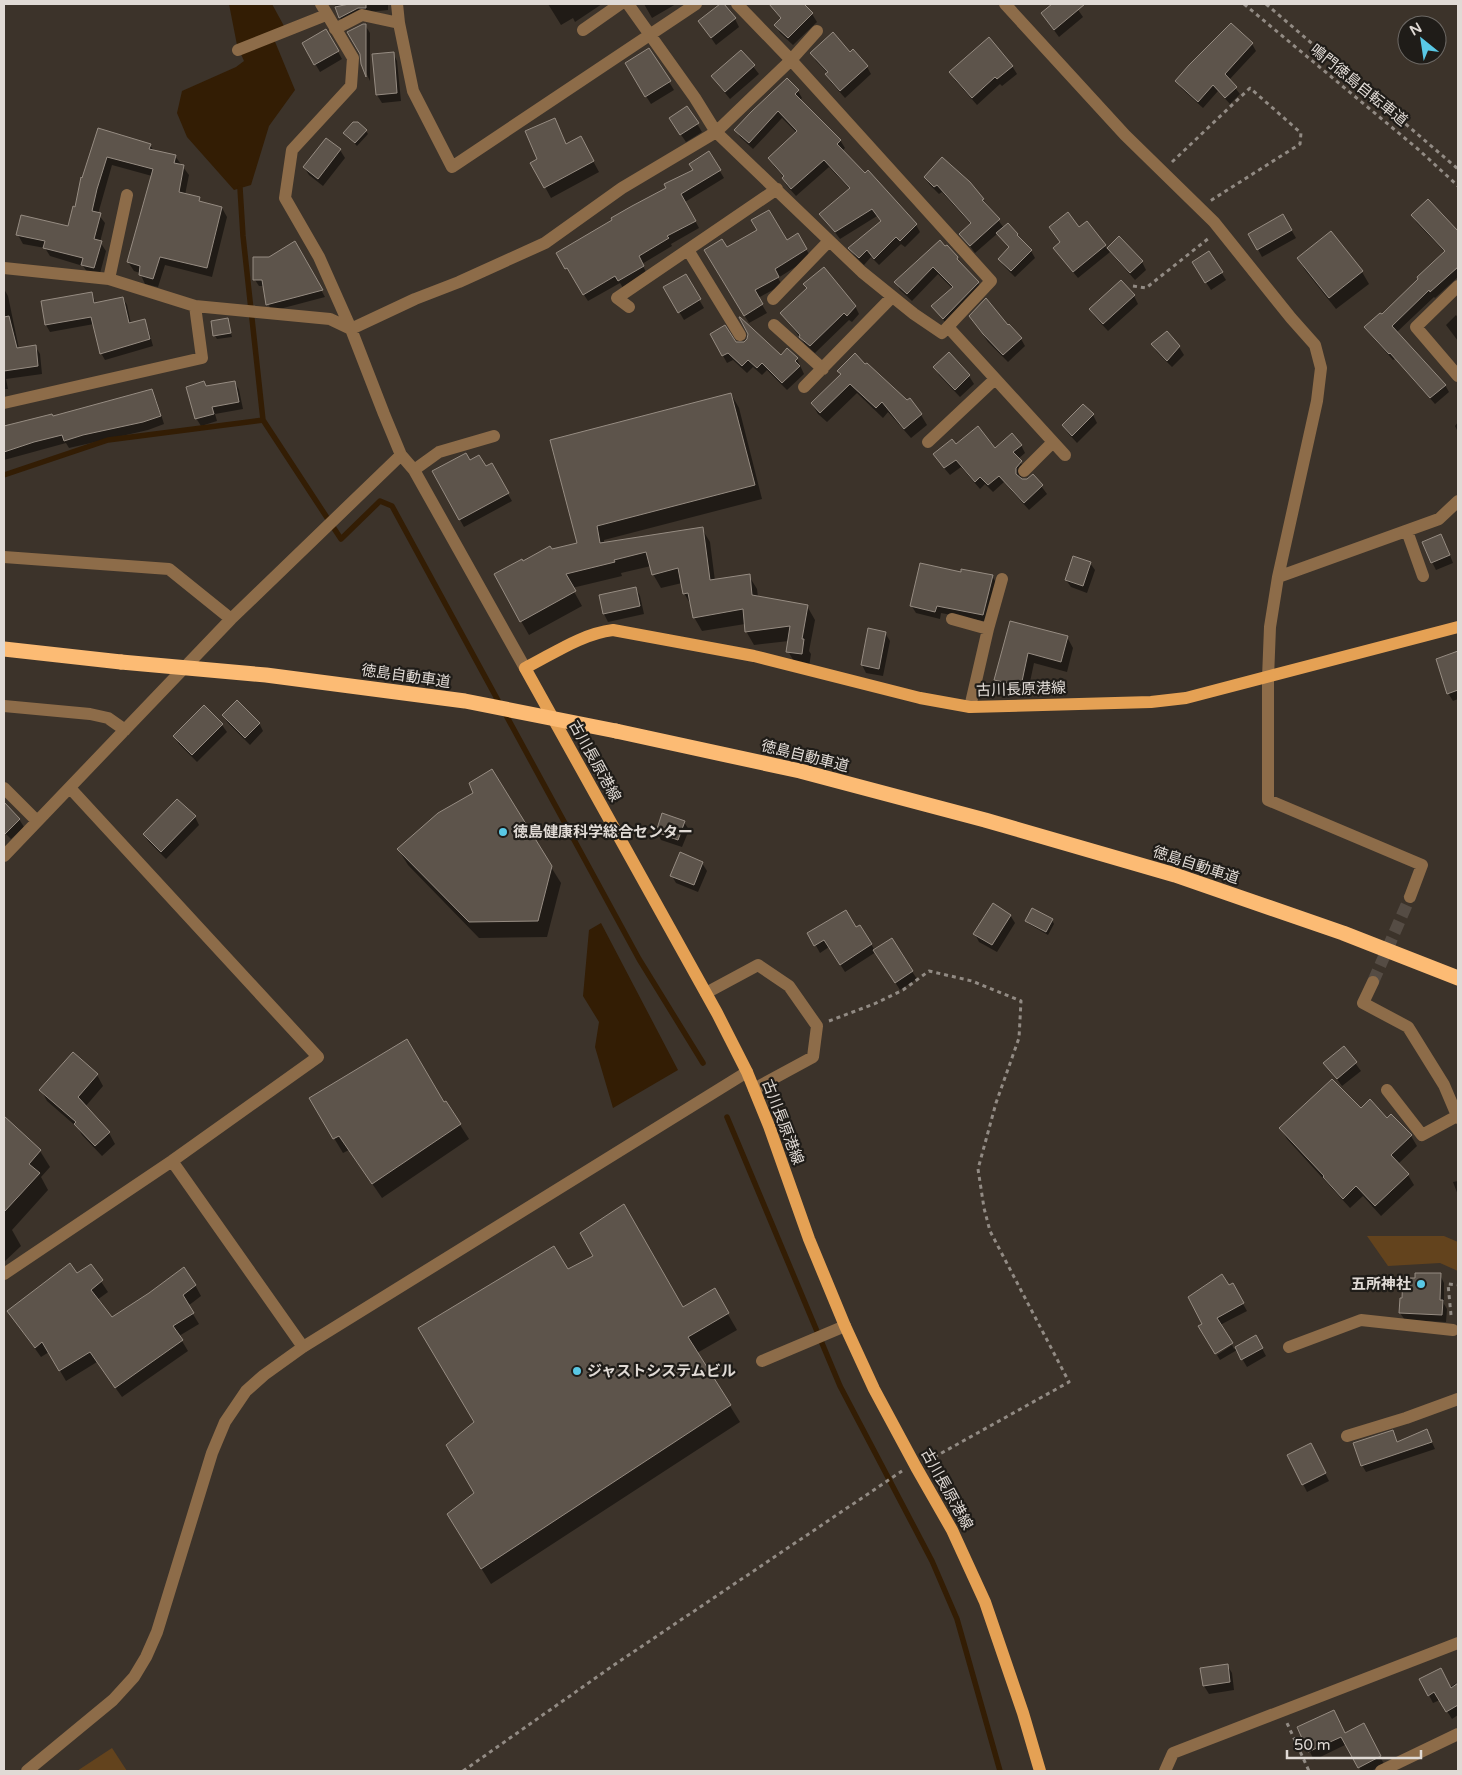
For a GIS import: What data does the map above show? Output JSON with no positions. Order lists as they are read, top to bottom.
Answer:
{
  "streets": {
    "highway": ["徳島自動車道"],
    "main road": ["古川長原港線"],
    "path": ["鳴門徳島自転車道"]
  },
  "places": ["徳島健康科学総合センター", "五所神社", "ジャストシステムビル"],
  "scale_bar": "50 m",
  "north": "top left"
}
